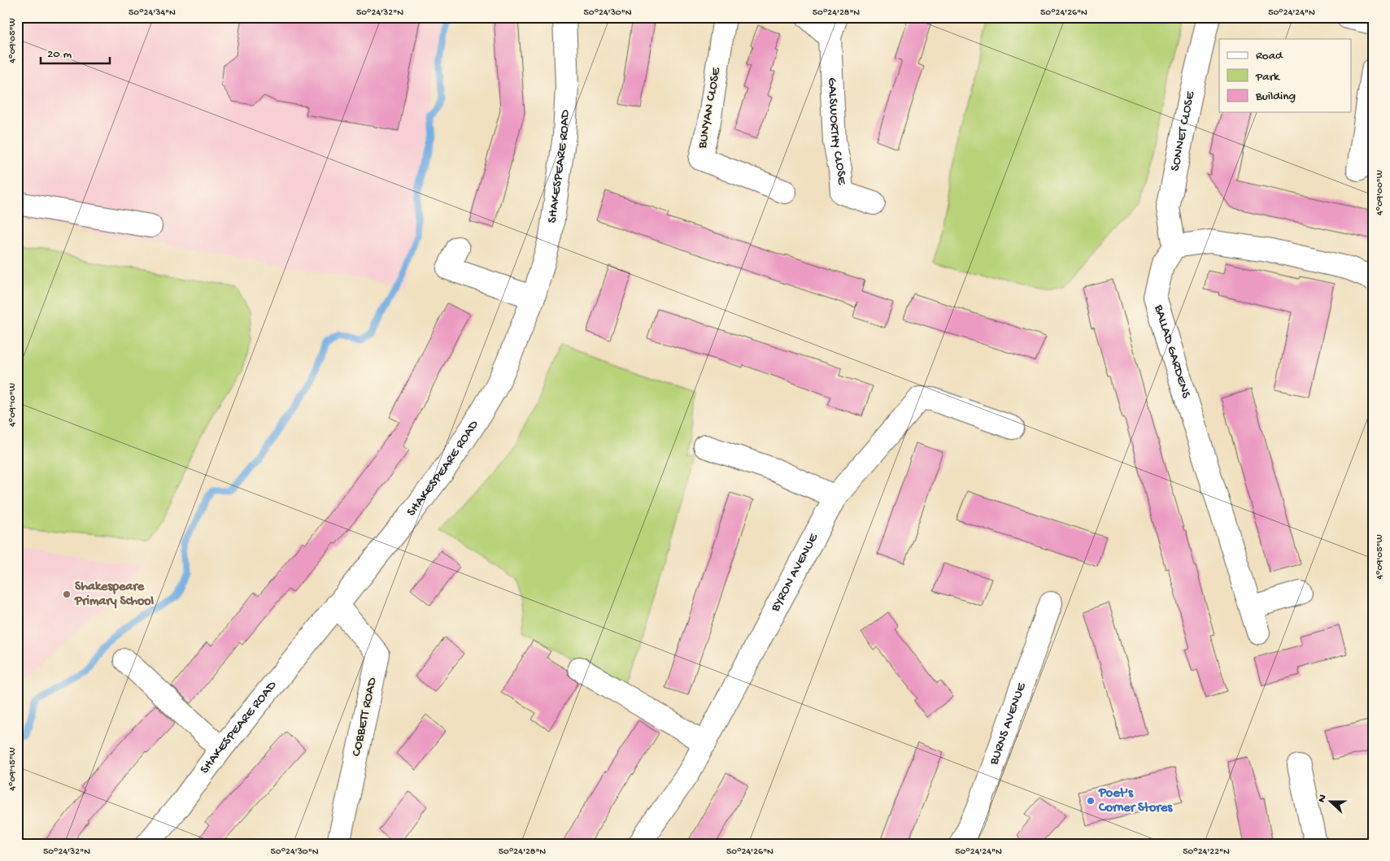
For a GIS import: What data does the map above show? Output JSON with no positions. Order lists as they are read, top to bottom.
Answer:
{
  "streets": {
    "street": [
      "BUNYAN CLOSE",
      "GALSWORTHY CLOSE",
      "SONNET CLOSE",
      "SHAKESPEARE ROAD",
      "BALLAD GARDENS",
      "BYRON AVENUE",
      "COBBETT ROAD",
      "BURNS AVENUE"
    ]
  },
  "crossings": [
    ["SONNET CLOSE", "BALLAD GARDENS"],
    ["SHAKESPEARE ROAD", "COBBETT ROAD"]
  ],
  "places": ["Shakespeare Primary School", "Poet's Corner Stores"],
  "legend": ["Road", "Park", "Building"],
  "scale_bar": "20 m",
  "north": "left",
  "coordinates": [
    "50°24'34\"N",
    "50°24'32\"N",
    "50°24'30\"N",
    "50°24'28\"N",
    "50°24'26\"N",
    "50°24'24\"N",
    "4°09'05\"W",
    "4°09'00\"W",
    "4°09'10\"W",
    "4°09'15\"W",
    "50°24'22\"N"
  ]
}
